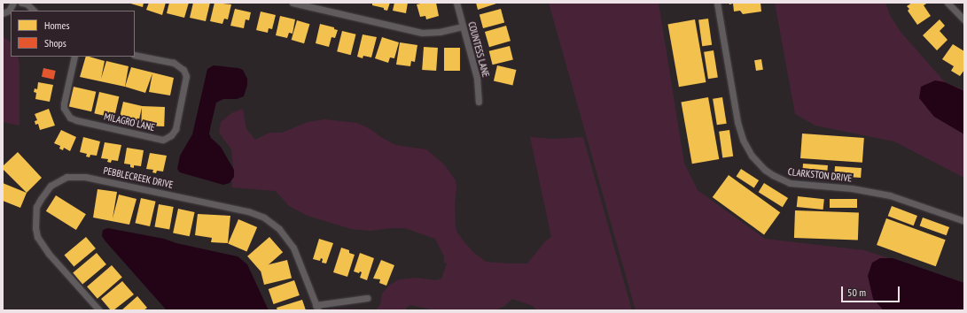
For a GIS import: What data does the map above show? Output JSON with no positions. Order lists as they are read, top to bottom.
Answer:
{
  "streets": {
    "street": [
      "COUNTESS LANE",
      "MILAGRO LANE",
      "CLARKSTON DRIVE",
      "PEBBLECREEK DRIVE"
    ]
  },
  "legend": ["Homes", "Shops"],
  "scale_bar": "50 m"
}
